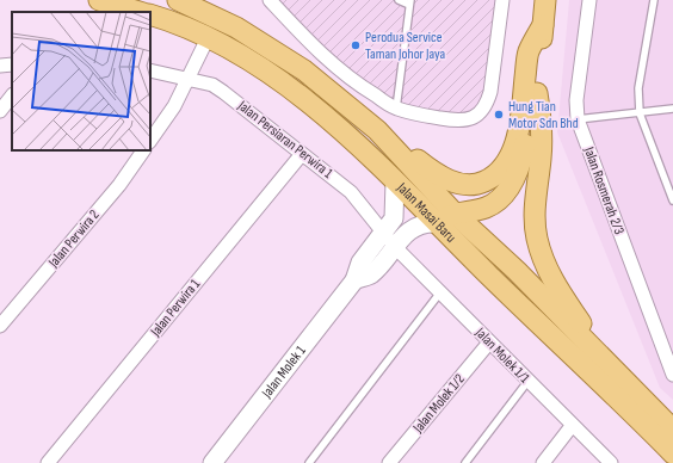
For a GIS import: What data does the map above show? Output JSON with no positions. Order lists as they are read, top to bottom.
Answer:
{
  "streets": {
    "main road": ["Jalan Masai Baru"],
    "street": [
      "Jalan Persiaran Perwira 1",
      "Jalan Rosmerah 2/3",
      "Jalan Perwira 2",
      "Jalan Perwira 1",
      "Jalan Molek 1/1",
      "Jalan Molek 1",
      "Jalan Molek 1/2"
    ]
  },
  "crossings": [
    ["Jalan Persiaran Perwira 1", "Jalan Perwira 1"],
    ["Jalan Persiaran Perwira 1", "Jalan Molek 1/1"],
    ["Jalan Persiaran Perwira 1", "Jalan Molek 1"],
    ["Jalan Masai Baru", "Jalan Molek 1"],
    ["Jalan Molek 1/1", "Jalan Molek 1"],
    ["Jalan Molek 1/1", "Jalan Molek 1/2"]
  ],
  "places": ["Perodua Service Taman Johor Jaya", "Hung Tian Motor Sdn Bhd"]
}
